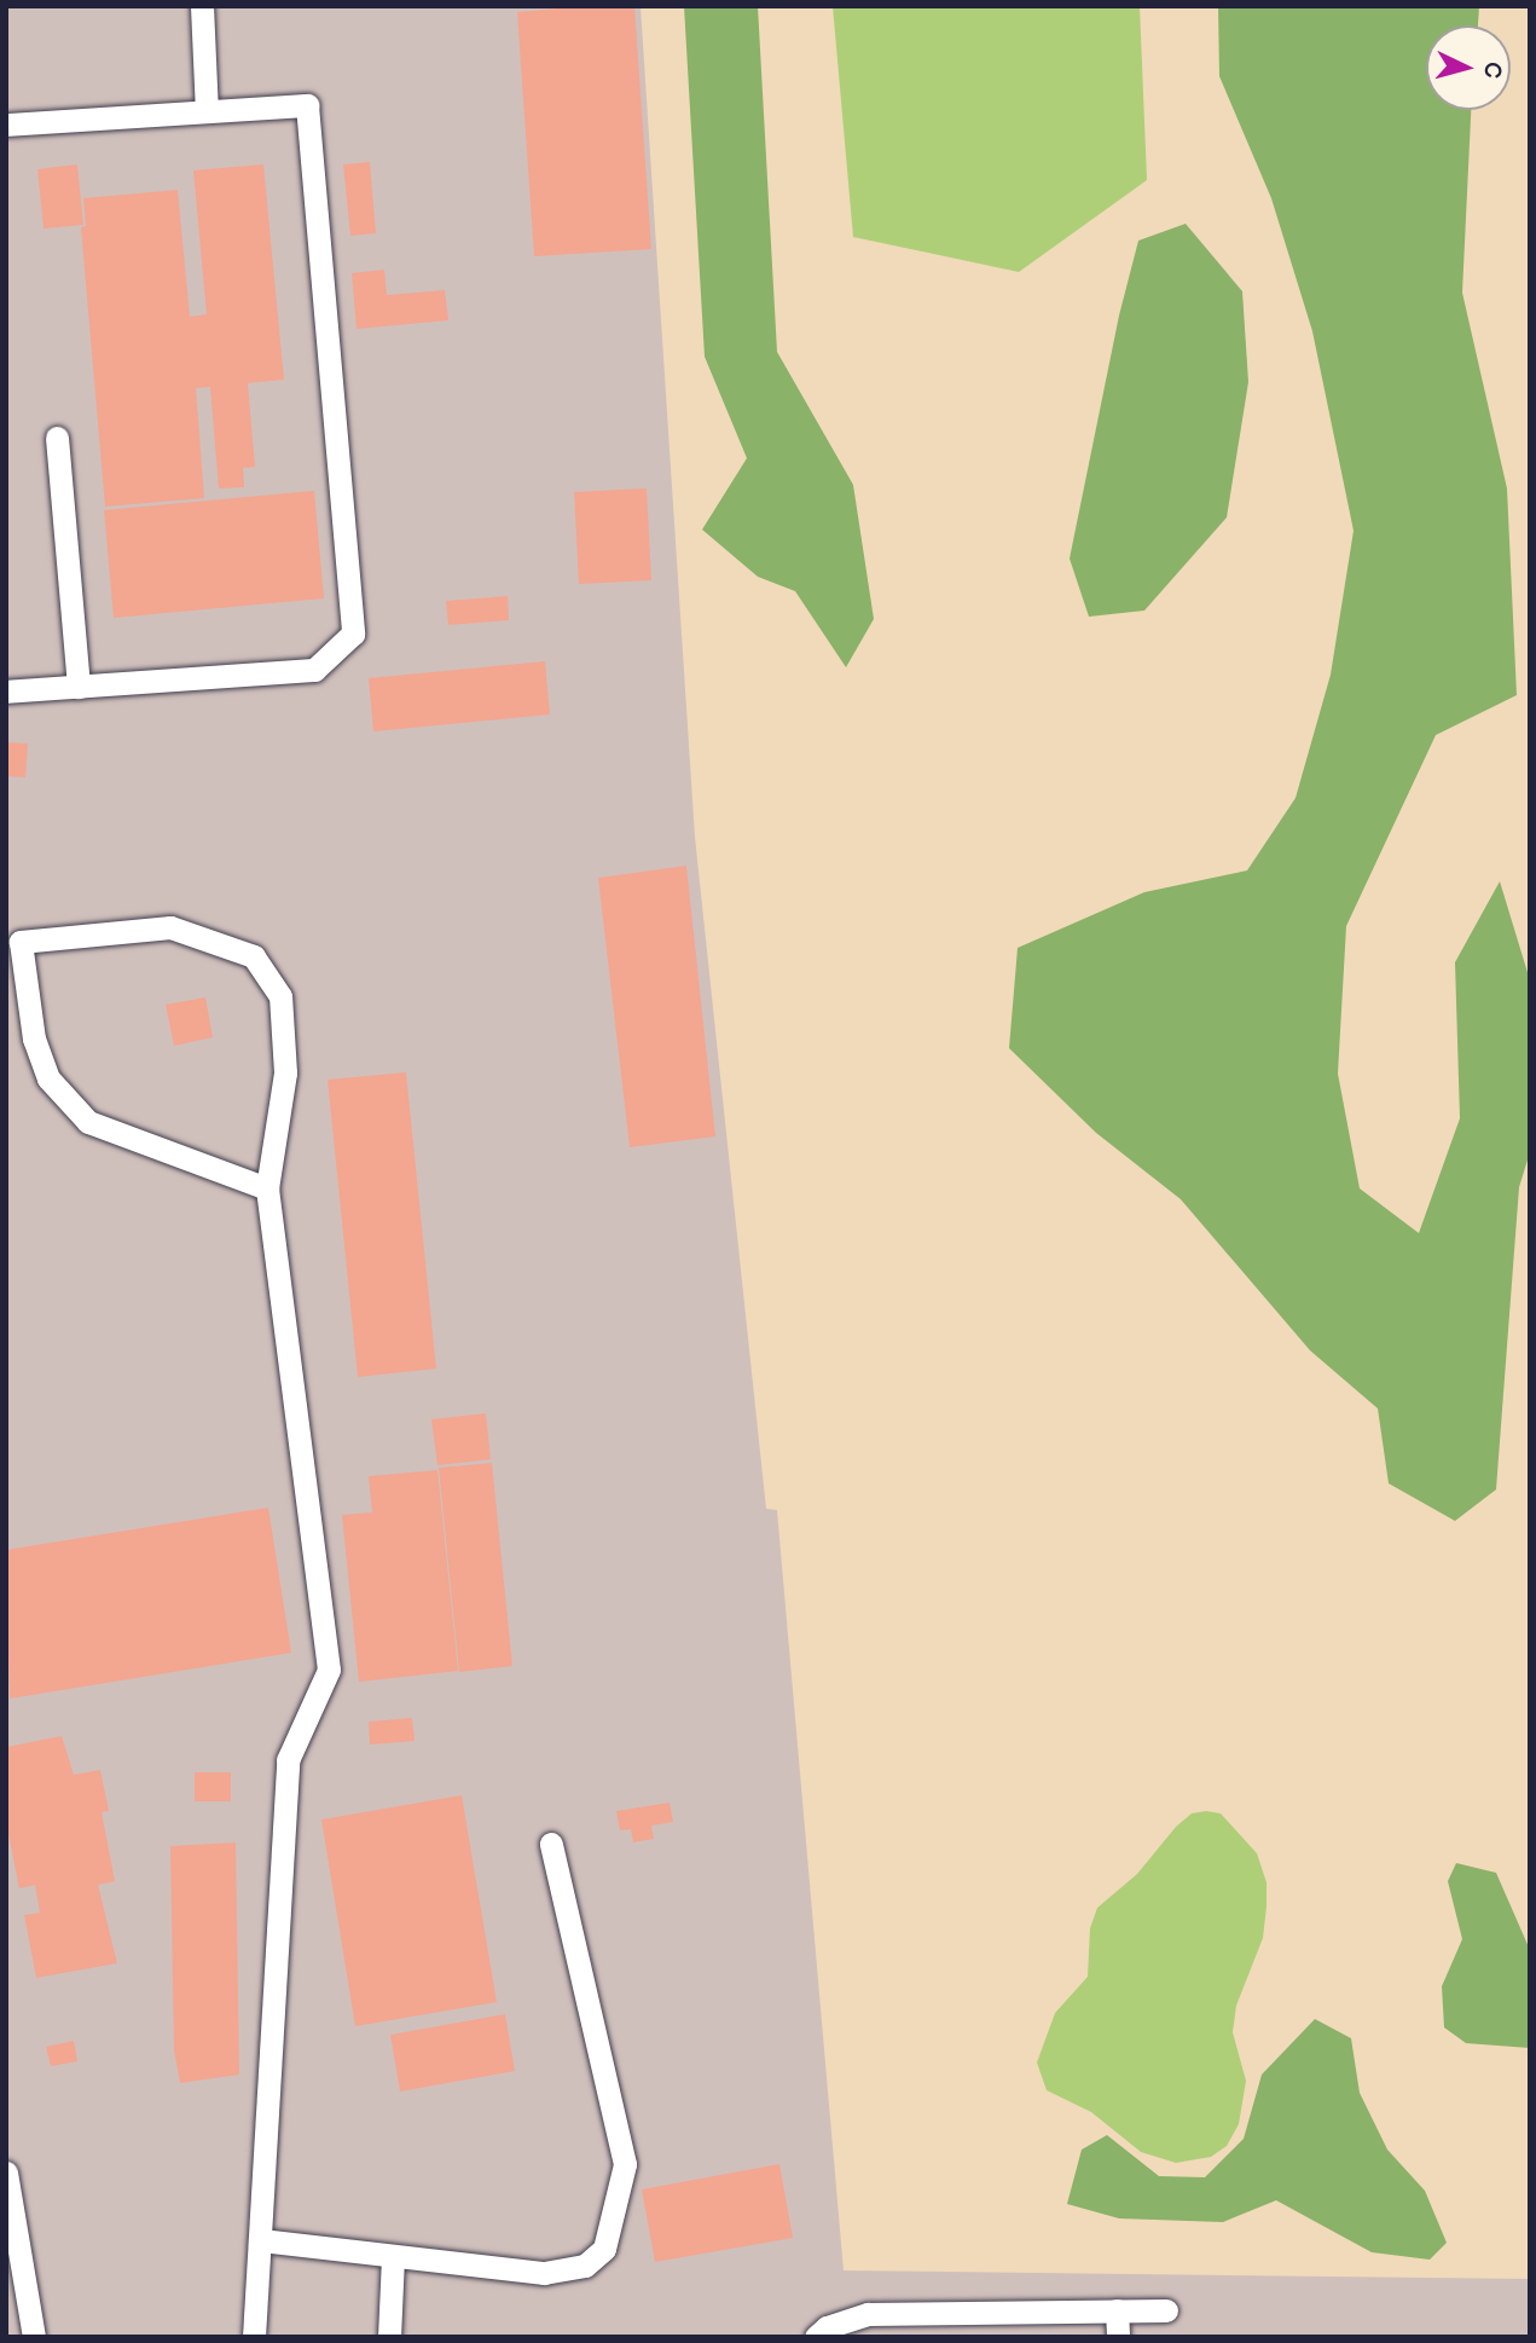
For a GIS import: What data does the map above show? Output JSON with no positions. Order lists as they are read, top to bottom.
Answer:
{
  "north": "right"
}
